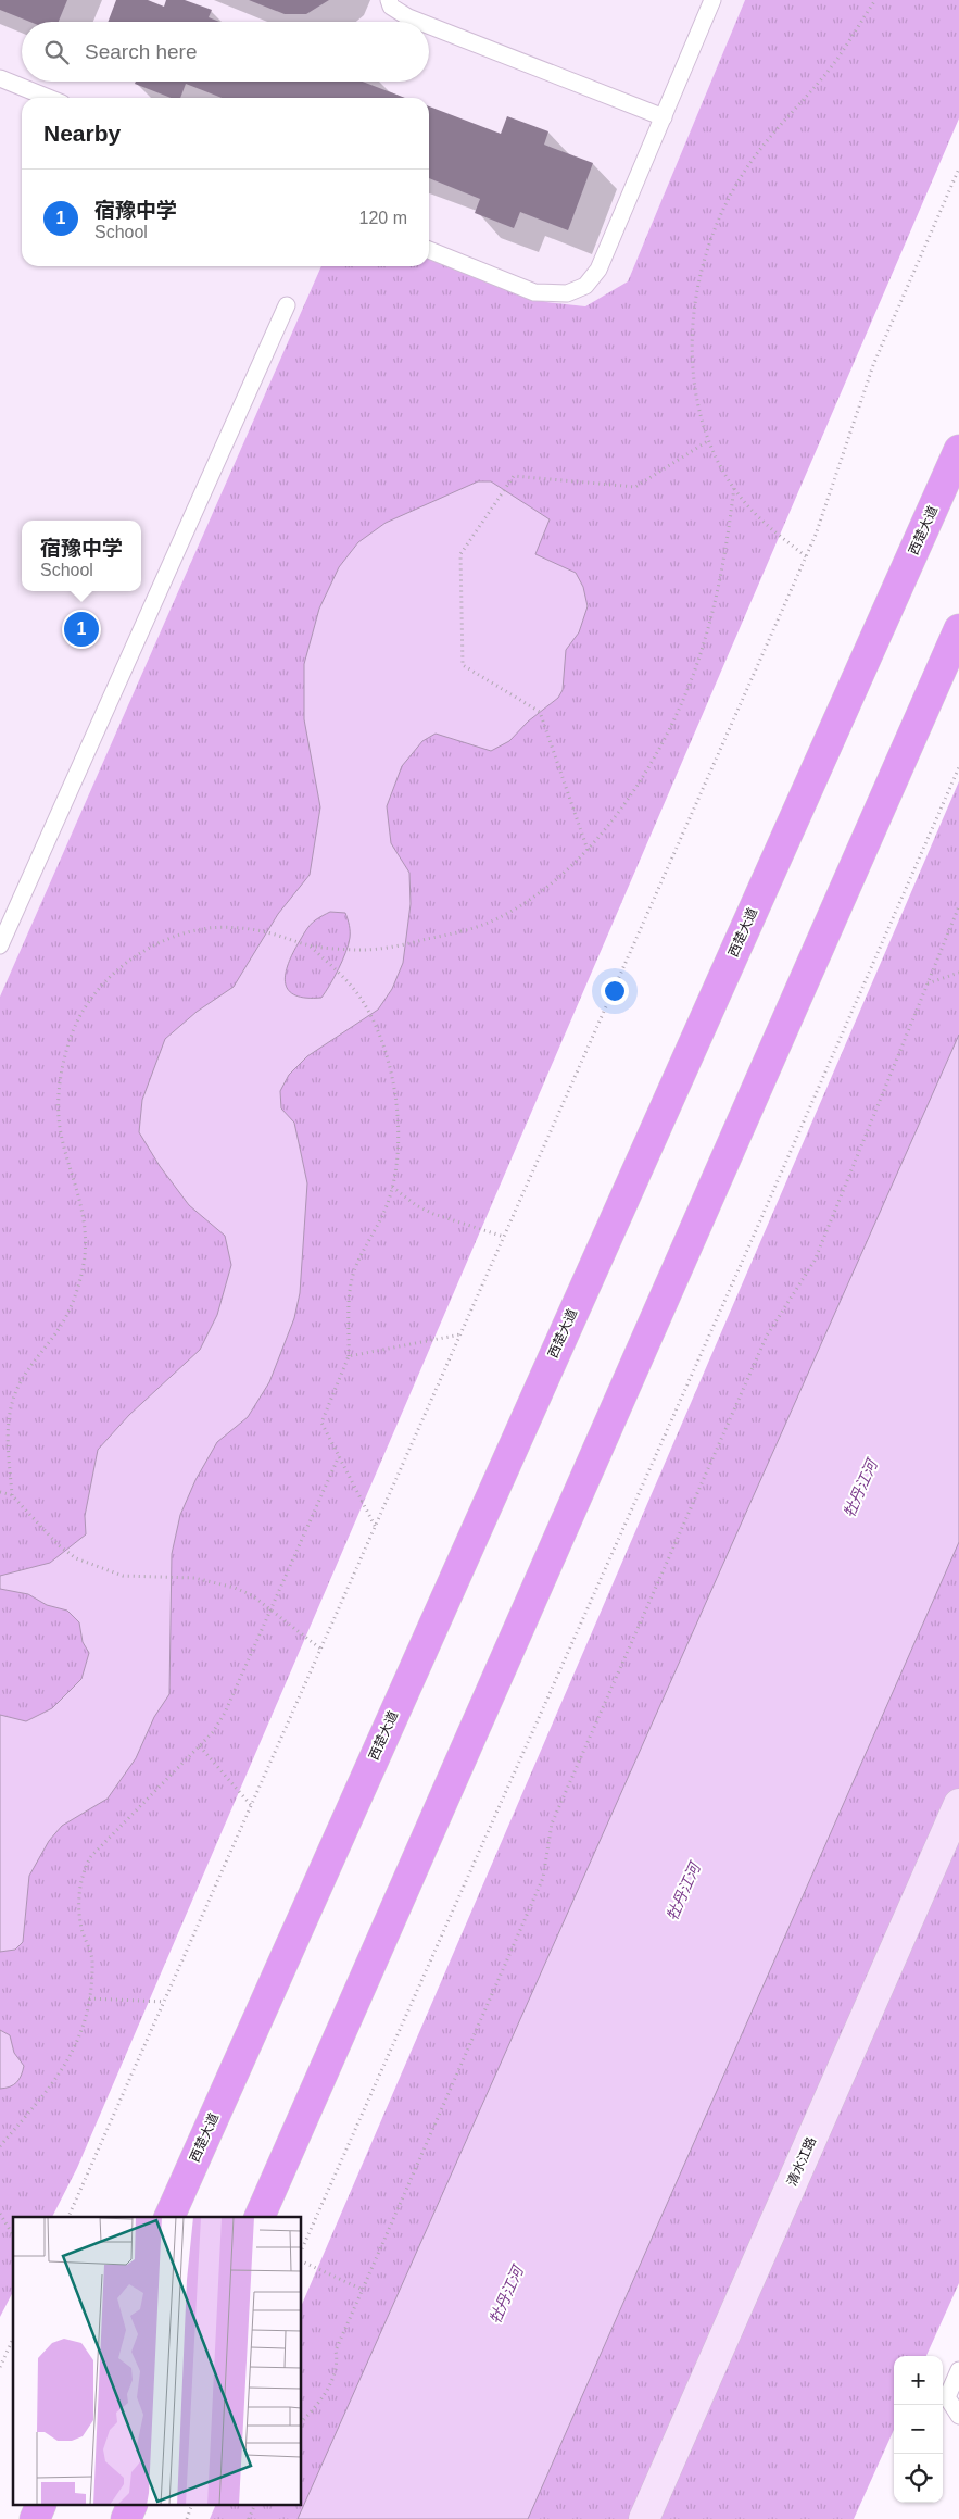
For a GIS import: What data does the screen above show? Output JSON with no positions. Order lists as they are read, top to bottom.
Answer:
{
  "streets": {
    "highway": ["西楚大道"],
    "street": ["清水江路"]
  },
  "water": ["牡丹江河"],
  "page": {
    "search": "Search here",
    "heading": "Nearby",
    "list": [
      {
        "mark": "1",
        "name": "宿豫中学",
        "note": "School",
        "value": "120 m"
      }
    ],
    "popup": ["宿豫中学", "School"],
    "pins": "1",
    "map_buttons": ["+", "−"]
  }
}
